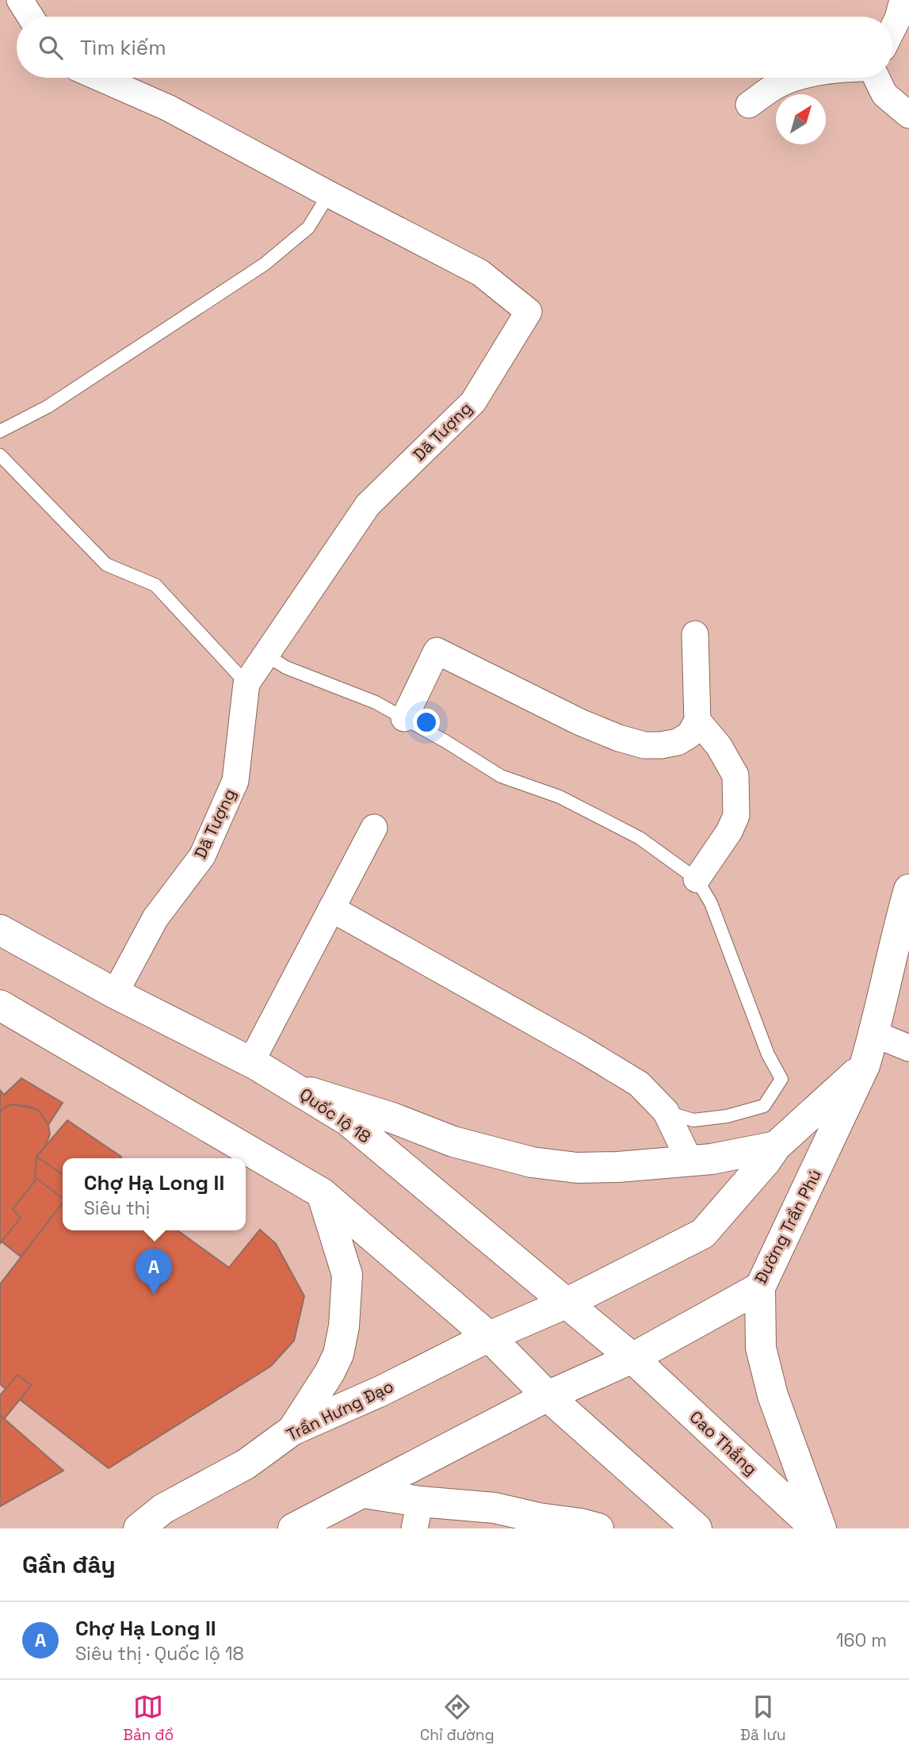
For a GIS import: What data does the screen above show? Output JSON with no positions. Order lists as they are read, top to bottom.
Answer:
{
  "streets": {
    "main road": [
      "Quốc lộ 18",
      "Đường Trần Phú",
      "Trần Hưng Đạo",
      "Cao Thắng"
    ],
    "street": ["Dã Tượng"]
  },
  "crossings": [
    ["Dã Tượng", "Quốc lộ 18"],
    ["Quốc lộ 18", "Đường Trần Phú"],
    ["Quốc lộ 18", "Trần Hưng Đạo"],
    ["Quốc lộ 18", "Cao Thắng"],
    ["Đường Trần Phú", "Cao Thắng"]
  ],
  "north": "top right",
  "page": {
    "search": "Tìm kiếm",
    "popup": ["Chợ Hạ Long II", "Siêu thị"],
    "pins": "A",
    "heading": "Gần đây",
    "list": [
      {
        "mark": "A",
        "name": "Chợ Hạ Long II",
        "note": "Siêu thị · Quốc lộ 18",
        "value": "160 m"
      }
    ],
    "nav": ["Bản đồ", "Chỉ đường", "Đã lưu"]
  }
}
